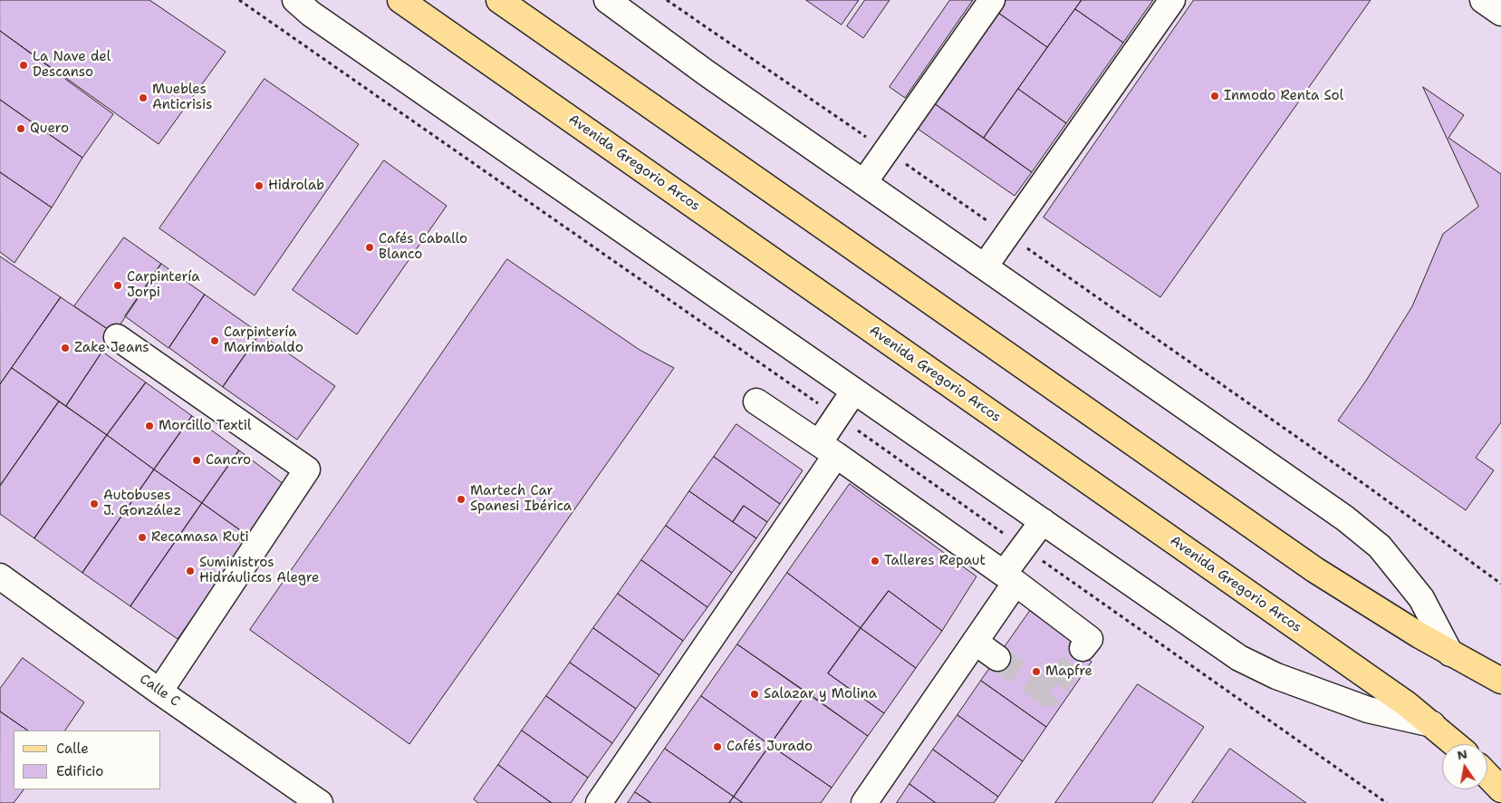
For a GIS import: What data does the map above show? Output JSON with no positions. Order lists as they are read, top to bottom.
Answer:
{
  "streets": {
    "main road": ["Avenida Gregorio Arcos"],
    "street": ["Calle C"]
  },
  "places": [
    "La Nave del Descanso",
    "Inmodo Renta Sol",
    "Muebles Anticrisis",
    "Quero",
    "Hidrolab",
    "Cafés Caballo Blanco",
    "Carpintería Jorpi",
    "Carpintería Marimbaldo",
    "Zake Jeans",
    "Morcillo Textil",
    "Cancro",
    "Martech Car Spanesi Ibérica",
    "Autobuses J. González",
    "Recamasa Ruti",
    "Talleres Repaut",
    "Suministros Hidráulicos Alegre",
    "Mapfre",
    "Salazar y Molina",
    "Cafés Jurado"
  ],
  "legend": ["Calle", "Edificio"],
  "north": "top"
}
